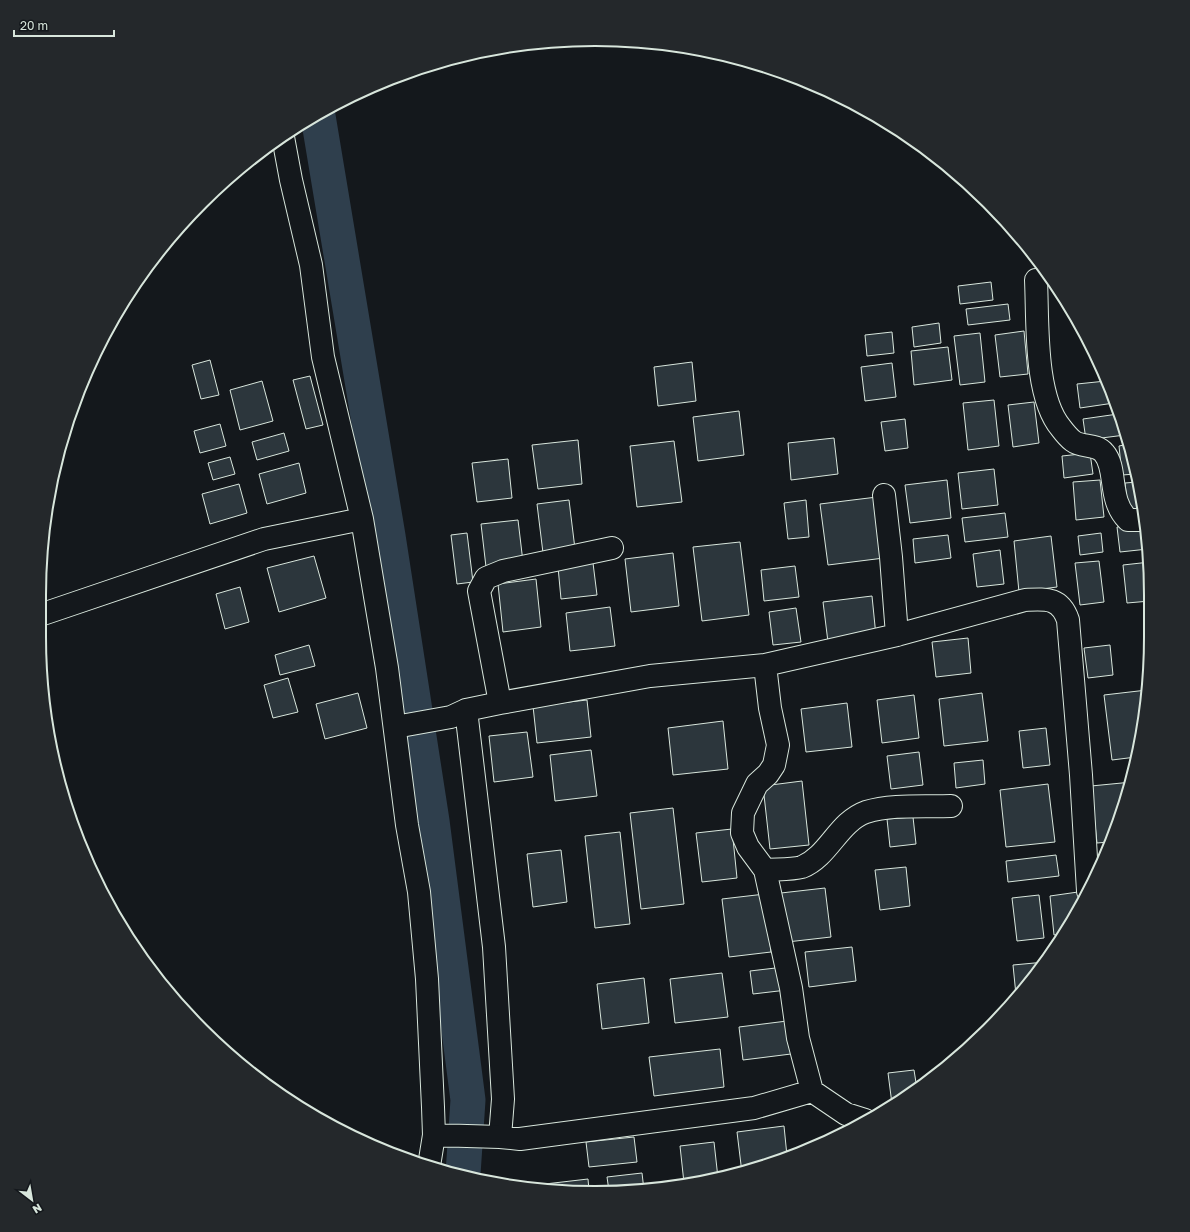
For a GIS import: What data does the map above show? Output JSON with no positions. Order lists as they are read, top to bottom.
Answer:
{
  "scale_bar": "20 m",
  "north": "bottom right"
}
